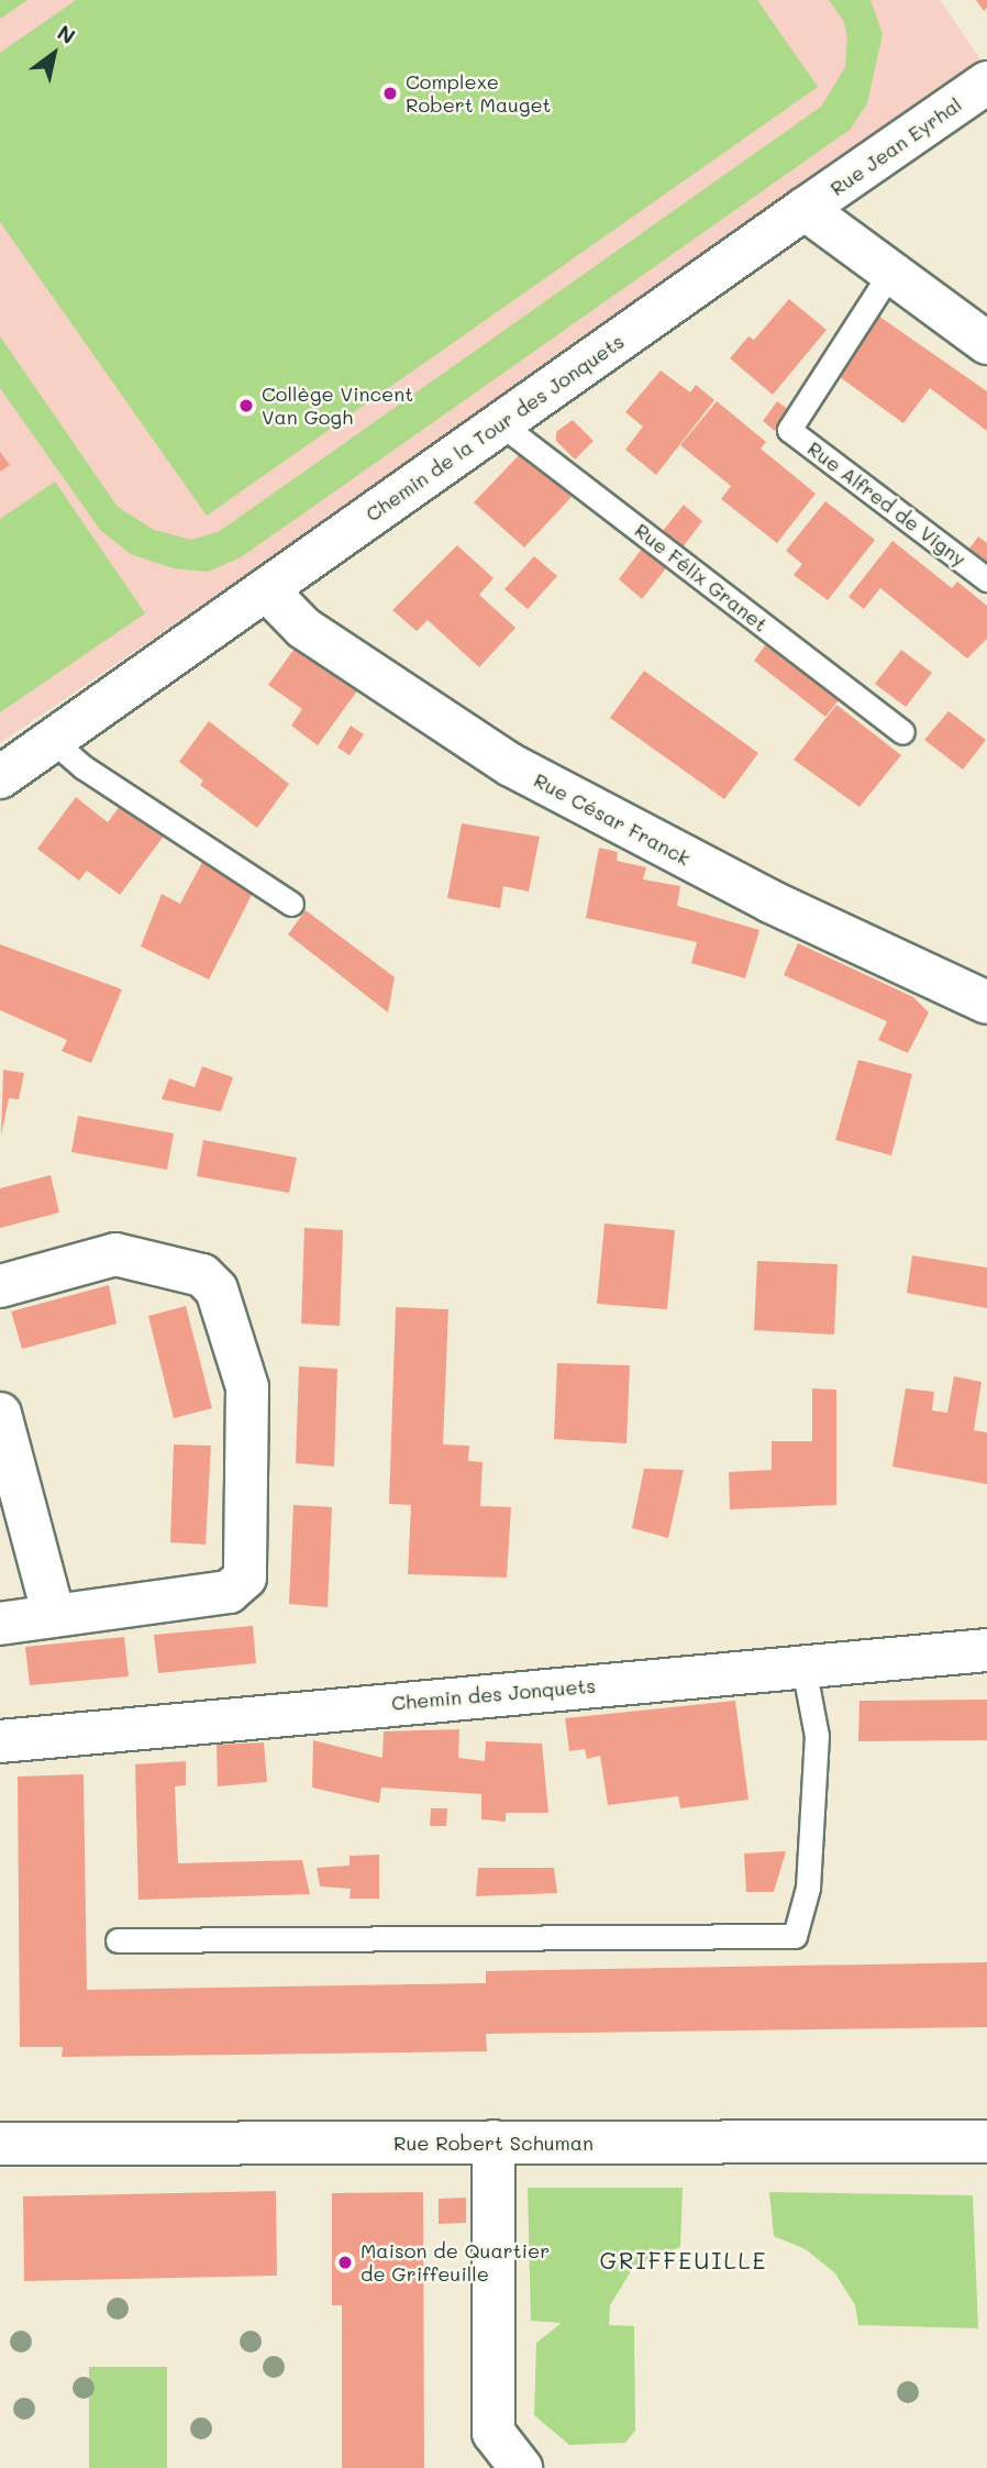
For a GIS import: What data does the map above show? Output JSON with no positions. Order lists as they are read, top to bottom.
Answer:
{
  "streets": {
    "street": [
      "Rue Jean Eyrhal",
      "Chemin de la Tour des Jonquets",
      "Rue César Franck",
      "Chemin des Jonquets",
      "Rue Robert Schuman"
    ],
    "lane": ["Rue Alfred de Vigny", "Rue Félix Granet"]
  },
  "crossings": [
    ["Rue Jean Eyrhal", "Chemin de la Tour des Jonquets"],
    ["Chemin de la Tour des Jonquets", "Rue Félix Granet"],
    ["Chemin de la Tour des Jonquets", "Rue César Franck"]
  ],
  "districts": ["GRIFFEUILLE"],
  "places": ["Complexe Robert Mauget", "Collège Vincent Van Gogh", "Maison de Quartier de Griffeuille"],
  "north": "top right"
}
